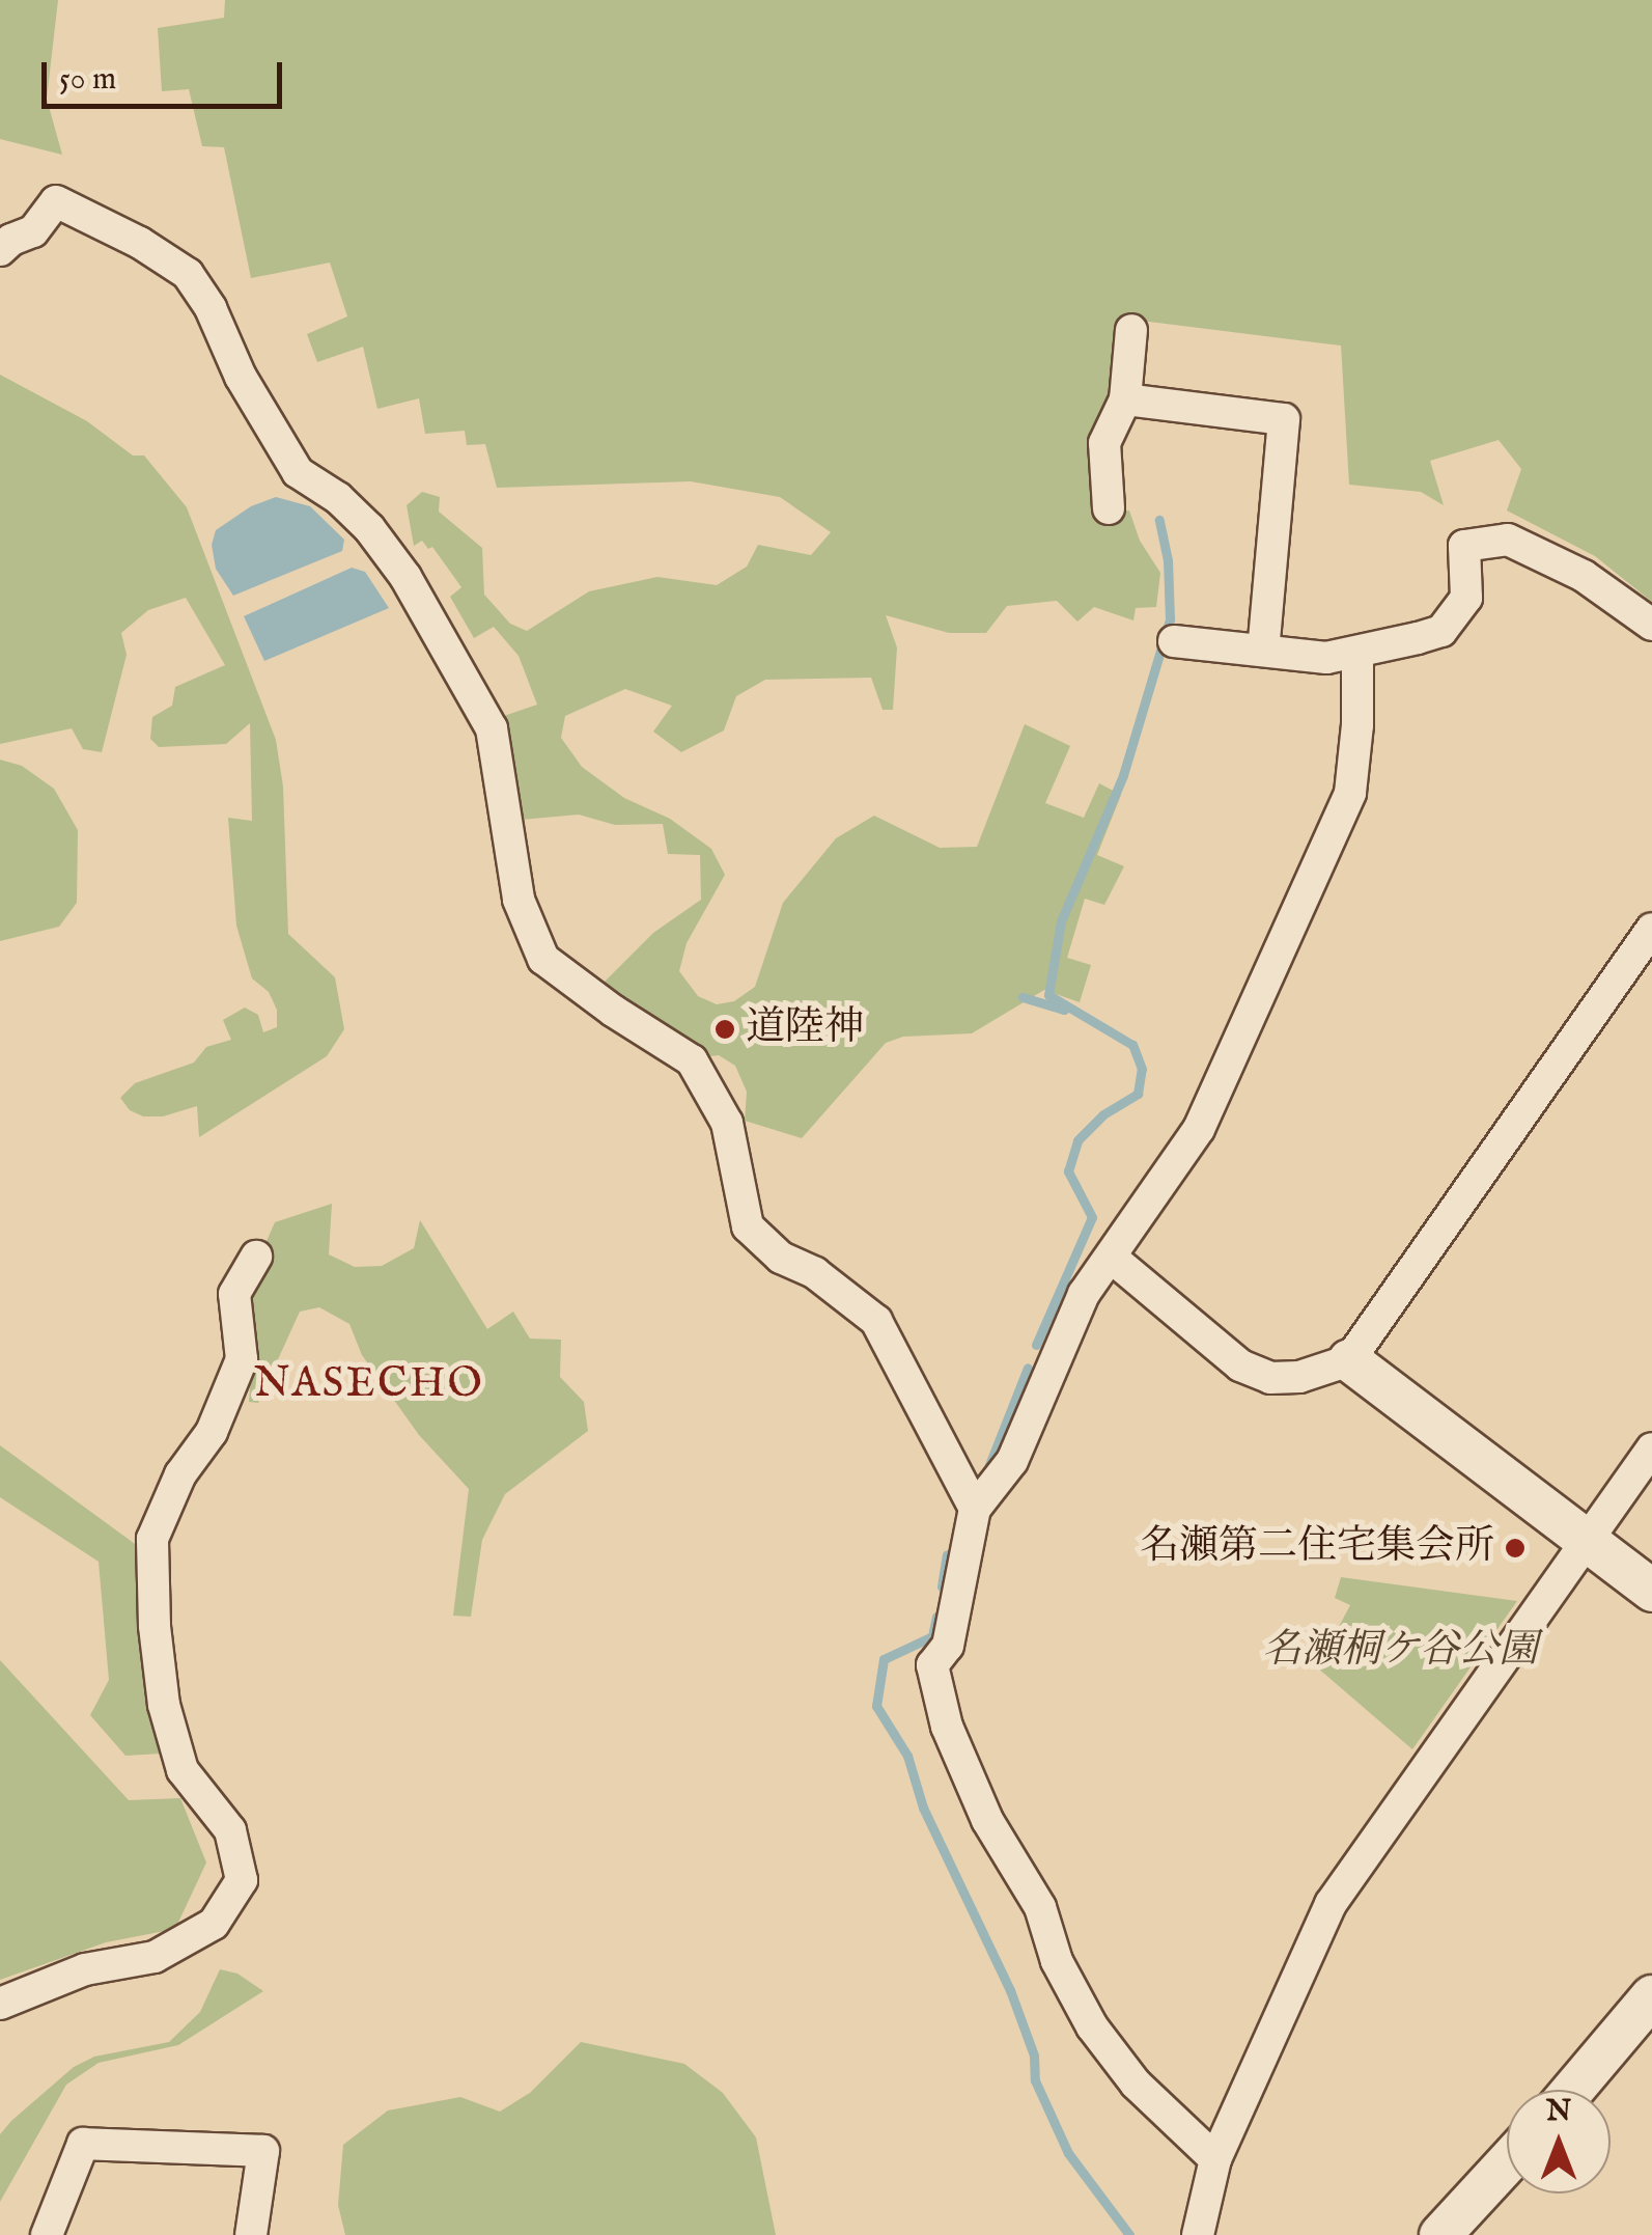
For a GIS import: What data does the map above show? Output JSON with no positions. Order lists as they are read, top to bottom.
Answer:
{
  "districts": ["NASECHO"],
  "parks": ["名瀬桐ケ谷公園"],
  "places": ["道陸神", "名瀬第二住宅集会所"],
  "scale_bar": "50 m",
  "north": "top"
}
